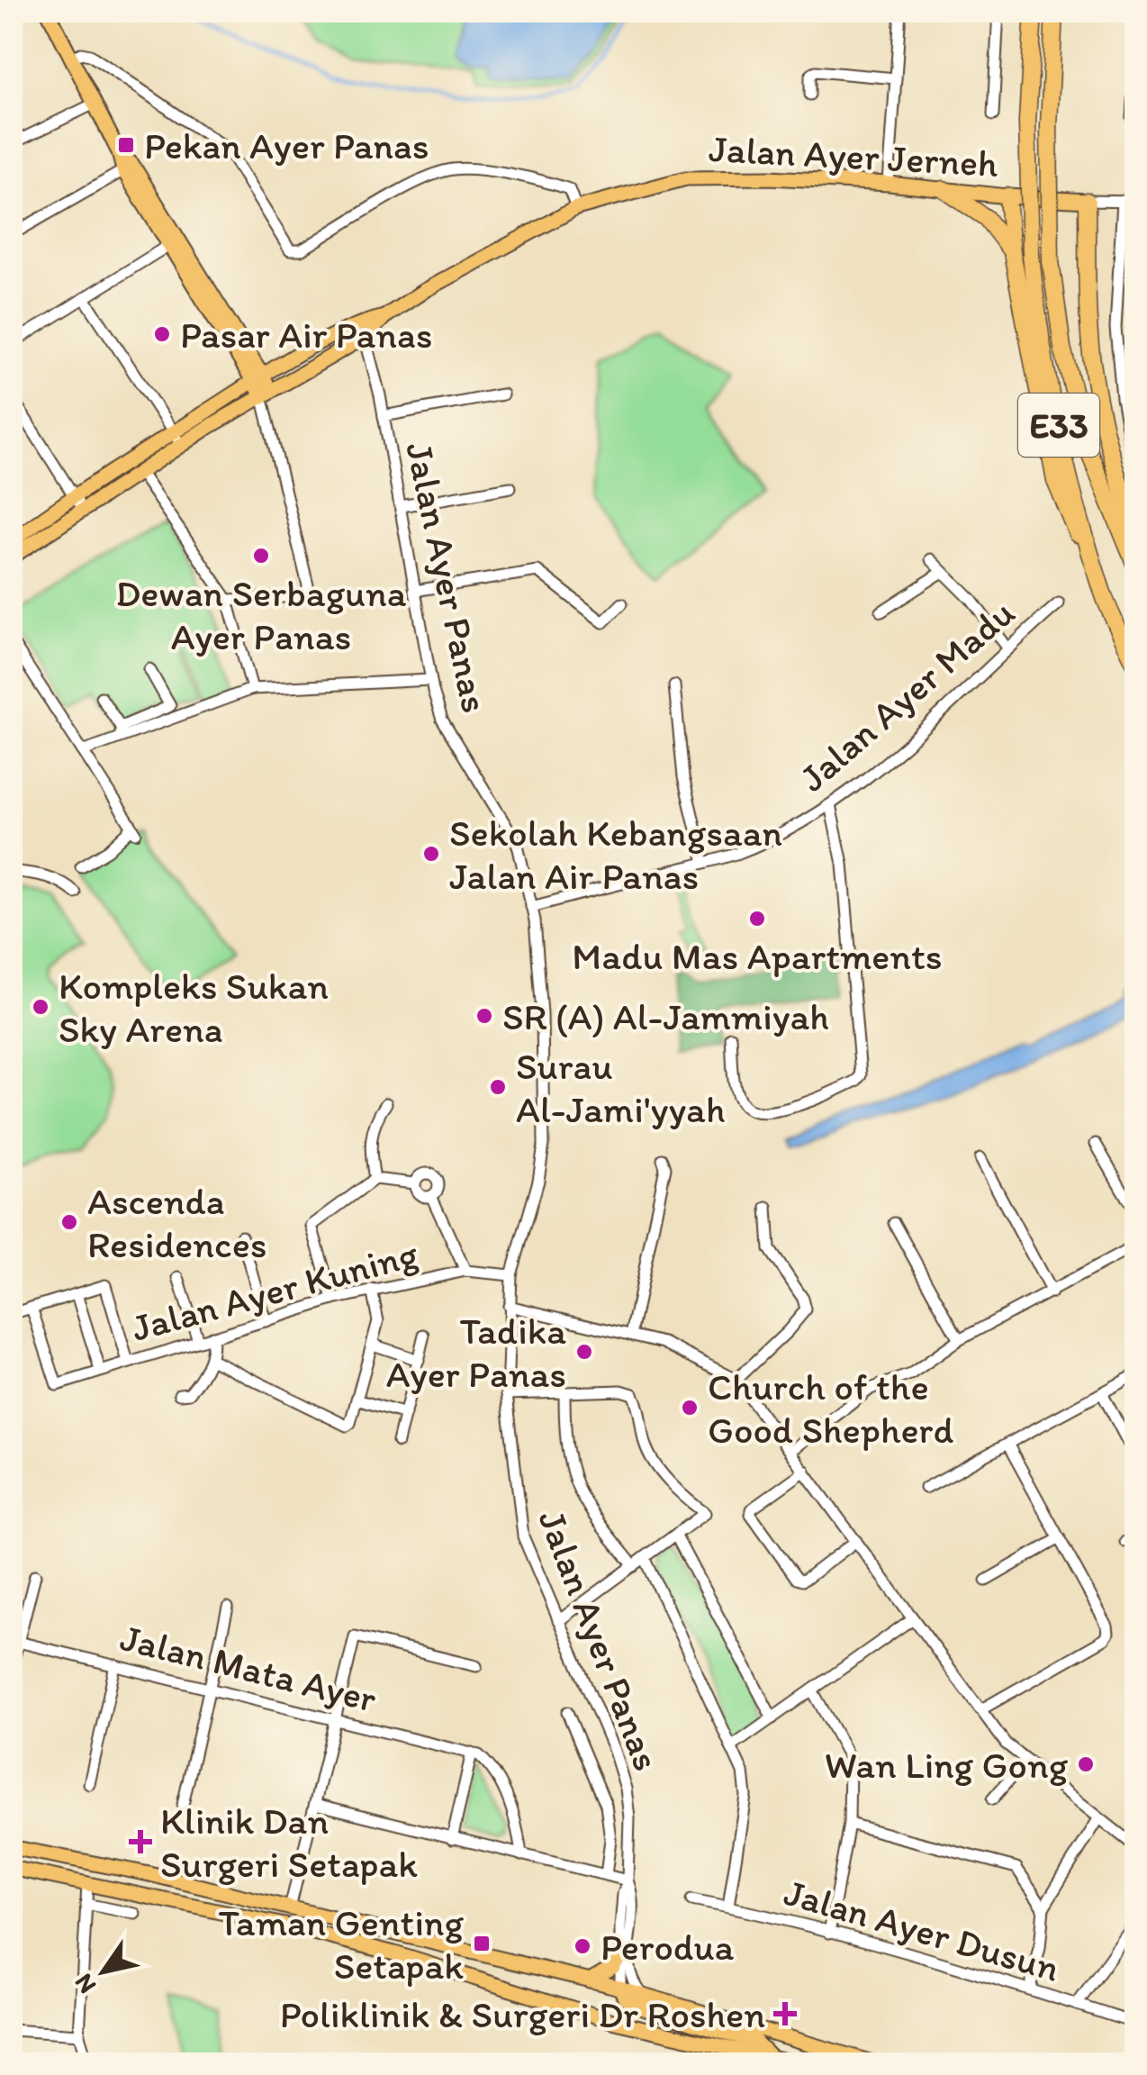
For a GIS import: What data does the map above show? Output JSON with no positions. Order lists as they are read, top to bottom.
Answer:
{
  "streets": {
    "highway": ["E33"],
    "main road": ["Jalan Ayer Jerneh"],
    "street": [
      "Jalan Ayer Panas",
      "Jalan Ayer Madu",
      "Jalan Ayer Kuning",
      "Jalan Mata Ayer",
      "Jalan Ayer Dusun"
    ]
  },
  "crossings": [
    ["Jalan Ayer Jerneh", "Jalan Ayer Panas"],
    ["Jalan Ayer Panas", "Jalan Ayer Madu"],
    ["Jalan Ayer Panas", "Jalan Ayer Kuning"]
  ],
  "places": {
    "transit": ["Pekan Ayer Panas", "Taman Genting Setapak"],
    "other": [
      "Pasar Air Panas",
      "Dewan Serbaguna Ayer Panas",
      "Sekolah Kebangsaan Jalan Air Panas",
      "Madu Mas Apartments",
      "Kompleks Sukan Sky Arena",
      "SR (A) Al-Jammiyah",
      "Surau Al-Jami'yyah",
      "Ascenda Residences",
      "Tadika Ayer Panas",
      "Church of the Good Shepherd",
      "Wan Ling Gong",
      "Perodua"
    ],
    "health": ["Klinik Dan Surgeri Setapak", "Poliklinik & Surgeri Dr Roshen"]
  },
  "north": "bottom left"
}
